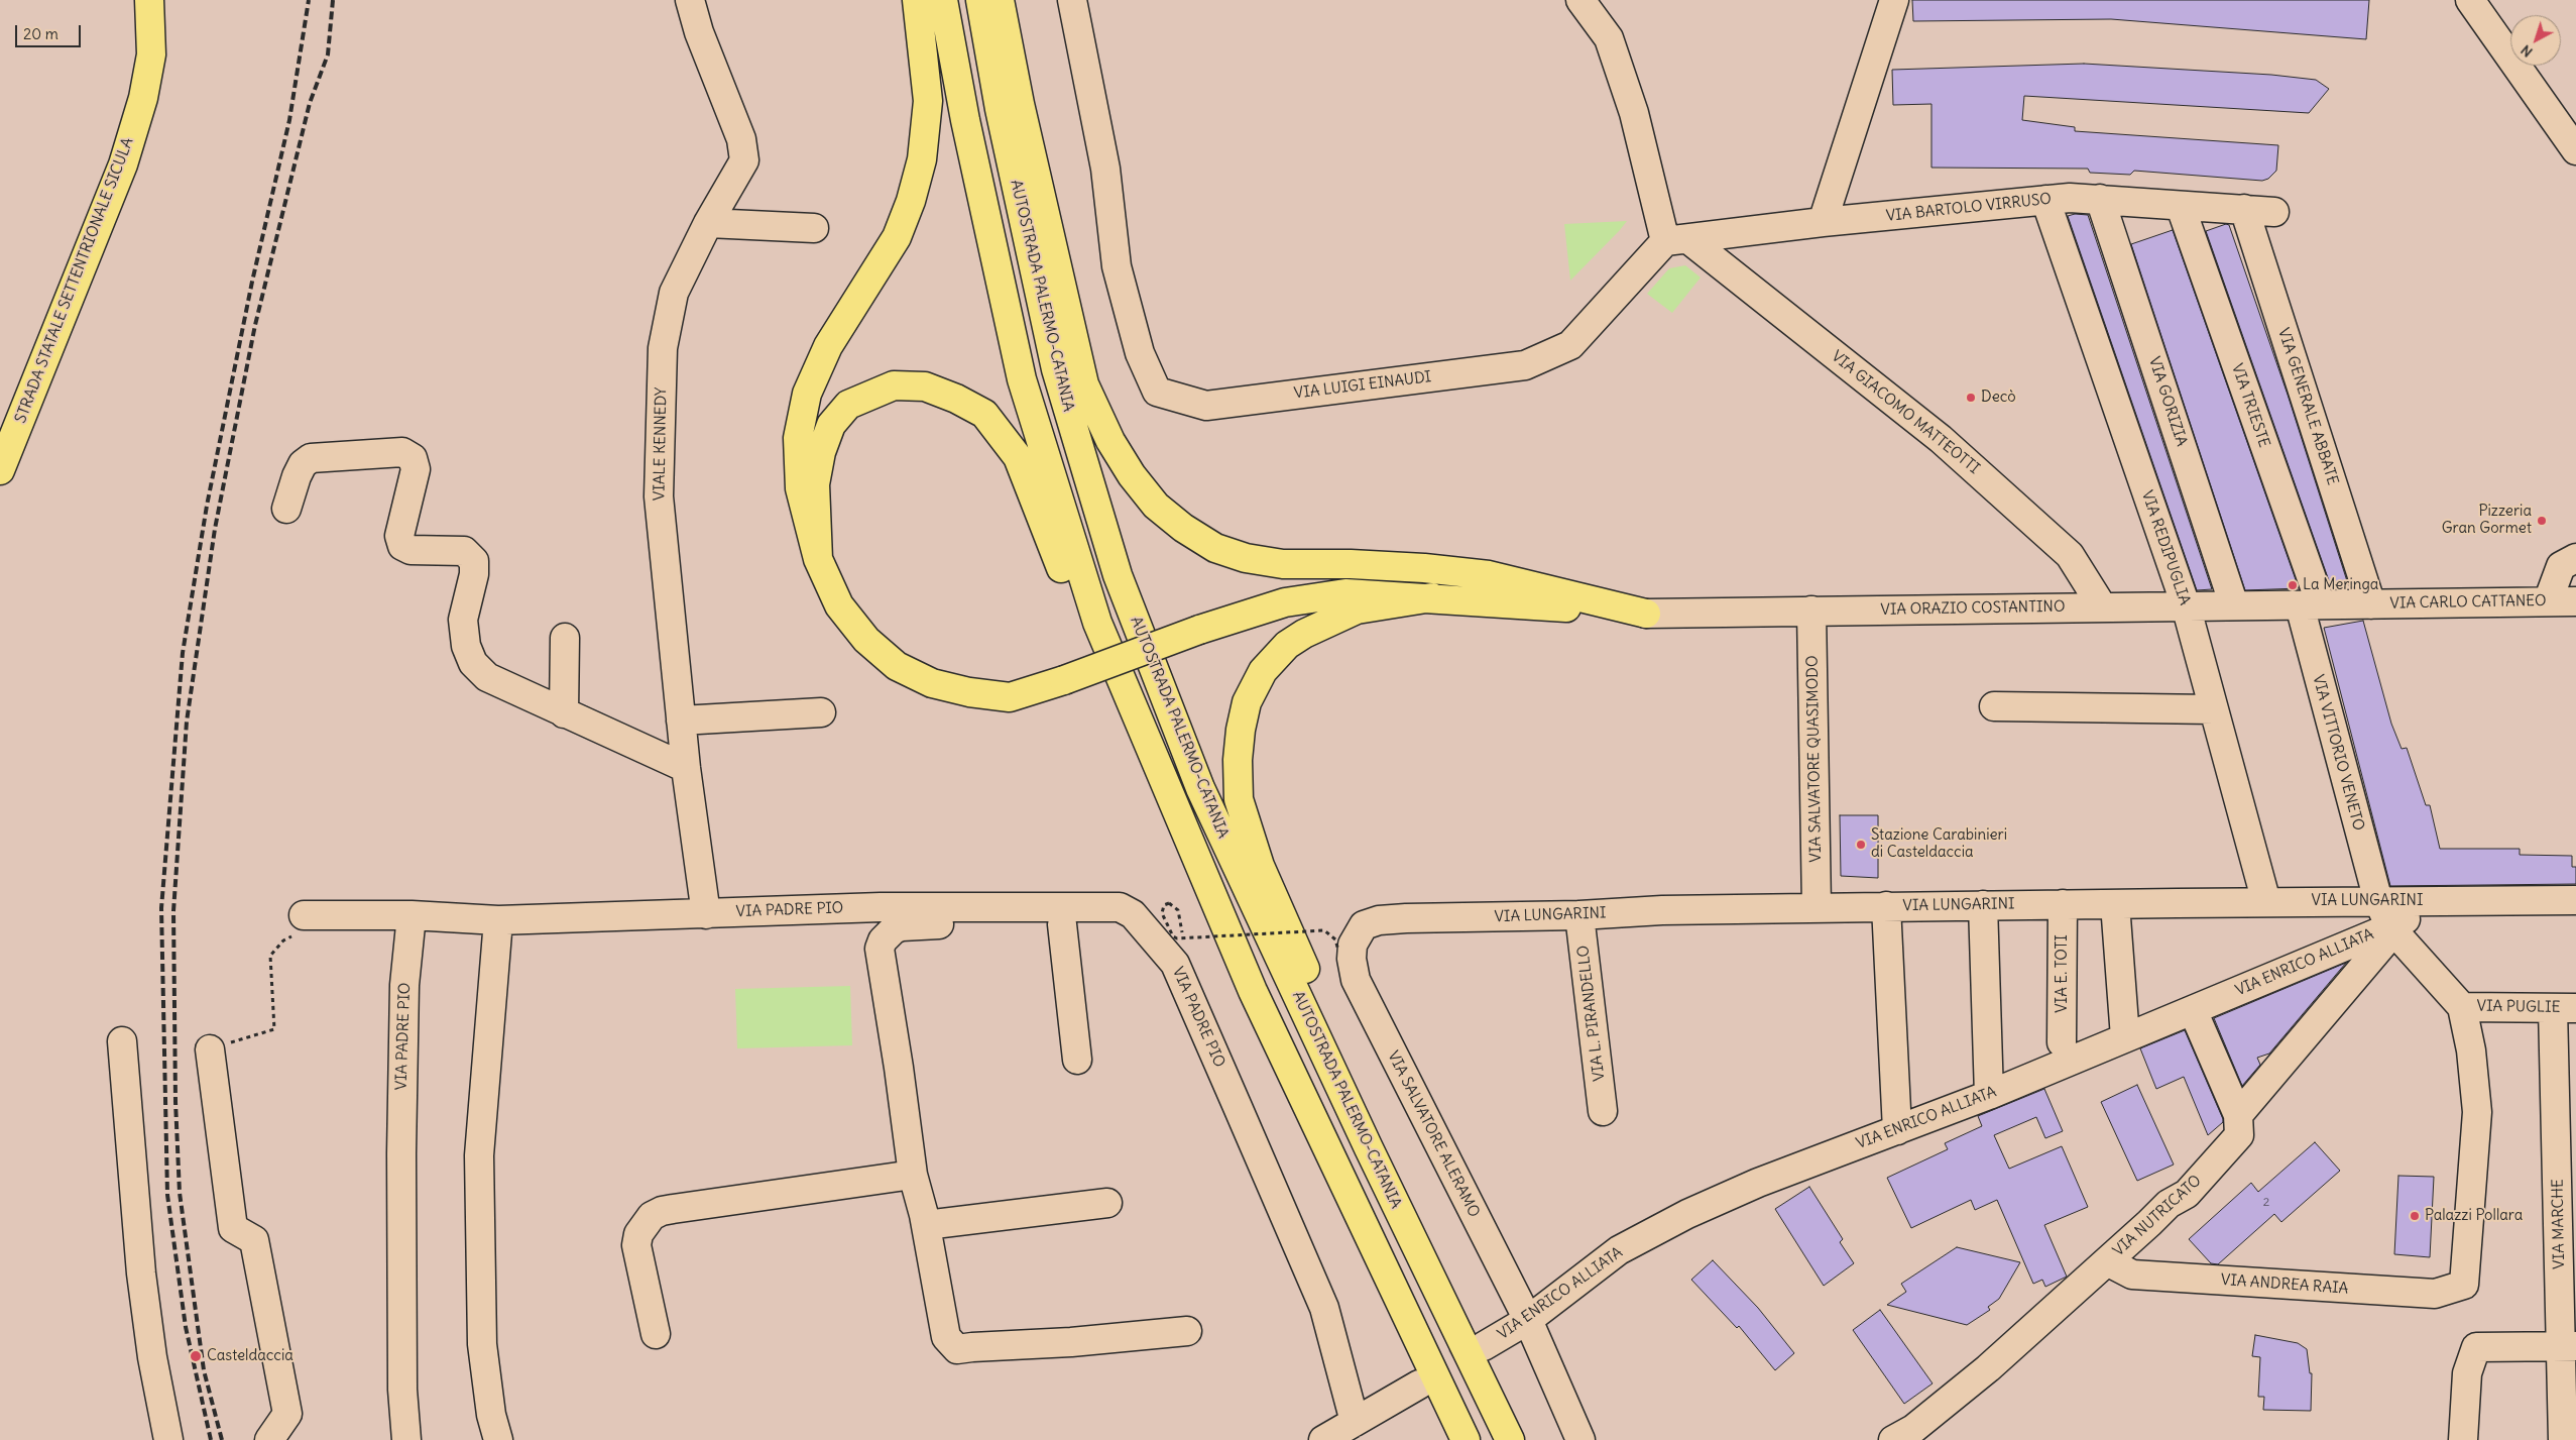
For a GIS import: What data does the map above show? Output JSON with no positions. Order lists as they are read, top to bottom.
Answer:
{
  "streets": {
    "main road": ["STRADA STATALE SETTENTRIONALE SICULA", "AUTOSTRADA PALERMO-CATANIA"],
    "street": [
      "VIA BARTOLO VIRRUSO",
      "VIA LUIGI EINAUDI",
      "VIA GORIZIA",
      "VIA TRIESTE",
      "VIA GENERALE ABBATE",
      "VIA GIACOMO MATTEOTTI",
      "VIALE KENNEDY",
      "VIA REDIPUGLIA",
      "VIA CARLO CATTANEO",
      "VIA ORAZIO COSTANTINO",
      "VIA VITTORIO VENETO",
      "VIA SALVATORE QUASIMODO",
      "VIA LUNGARINI",
      "VIA PADRE PIO",
      "VIA ENRICO ALLIATA",
      "VIA E. TOTI",
      "VIA PUGLIE",
      "VIA L. PIRANDELLO",
      "VIA SALVATORE ALERAMO",
      "VIA NUTRICATO",
      "VIA MARCHE",
      "VIA ANDREA RAIA"
    ]
  },
  "crossings": [
    ["VIA BARTOLO VIRRUSO", "VIA LUIGI EINAUDI"],
    ["VIA BARTOLO VIRRUSO", "VIA GORIZIA"],
    ["VIA BARTOLO VIRRUSO", "VIA TRIESTE"],
    ["VIA BARTOLO VIRRUSO", "VIA GENERALE ABBATE"],
    ["VIA BARTOLO VIRRUSO", "VIA GIACOMO MATTEOTTI"],
    ["VIA BARTOLO VIRRUSO", "VIA REDIPUGLIA"],
    ["VIA LUIGI EINAUDI", "VIA GIACOMO MATTEOTTI"],
    ["VIA GORIZIA", "VIA ORAZIO COSTANTINO"],
    ["VIA TRIESTE", "VIA CARLO CATTANEO"],
    ["VIA TRIESTE", "VIA ORAZIO COSTANTINO"],
    ["VIA TRIESTE", "VIA VITTORIO VENETO"],
    ["VIA GENERALE ABBATE", "VIA CARLO CATTANEO"],
    ["VIA GIACOMO MATTEOTTI", "VIA ORAZIO COSTANTINO"],
    ["VIALE KENNEDY", "VIA PADRE PIO"],
    ["VIA REDIPUGLIA", "VIA ORAZIO COSTANTINO"],
    ["VIA REDIPUGLIA", "VIA LUNGARINI"],
    ["VIA CARLO CATTANEO", "VIA ORAZIO COSTANTINO"],
    ["VIA CARLO CATTANEO", "VIA VITTORIO VENETO"],
    ["VIA ORAZIO COSTANTINO", "VIA VITTORIO VENETO"],
    ["VIA ORAZIO COSTANTINO", "VIA SALVATORE QUASIMODO"],
    ["VIA VITTORIO VENETO", "VIA LUNGARINI"],
    ["VIA VITTORIO VENETO", "VIA ENRICO ALLIATA"],
    ["VIA VITTORIO VENETO", "VIA PUGLIE"],
    ["VIA VITTORIO VENETO", "VIA ANDREA RAIA"],
    ["VIA SALVATORE QUASIMODO", "VIA LUNGARINI"],
    ["VIA LUNGARINI", "VIA ENRICO ALLIATA"],
    ["VIA LUNGARINI", "VIA E. TOTI"],
    ["VIA LUNGARINI", "VIA L. PIRANDELLO"],
    ["VIA LUNGARINI", "VIA SALVATORE ALERAMO"],
    ["VIA ENRICO ALLIATA", "VIA SALVATORE ALERAMO"],
    ["VIA PUGLIE", "VIA MARCHE"],
    ["VIA PUGLIE", "VIA ANDREA RAIA"],
    ["VIA NUTRICATO", "VIA ANDREA RAIA"]
  ],
  "places": [
    "Decò",
    "Pizzeria Gran Gormet",
    "La Meringa",
    "Stazione Carabinieri di Casteldaccia",
    "Palazzi Pollara",
    "Casteldaccia"
  ],
  "house_numbers": ["2"],
  "scale_bar": "20 m",
  "north": "bottom left"
}
